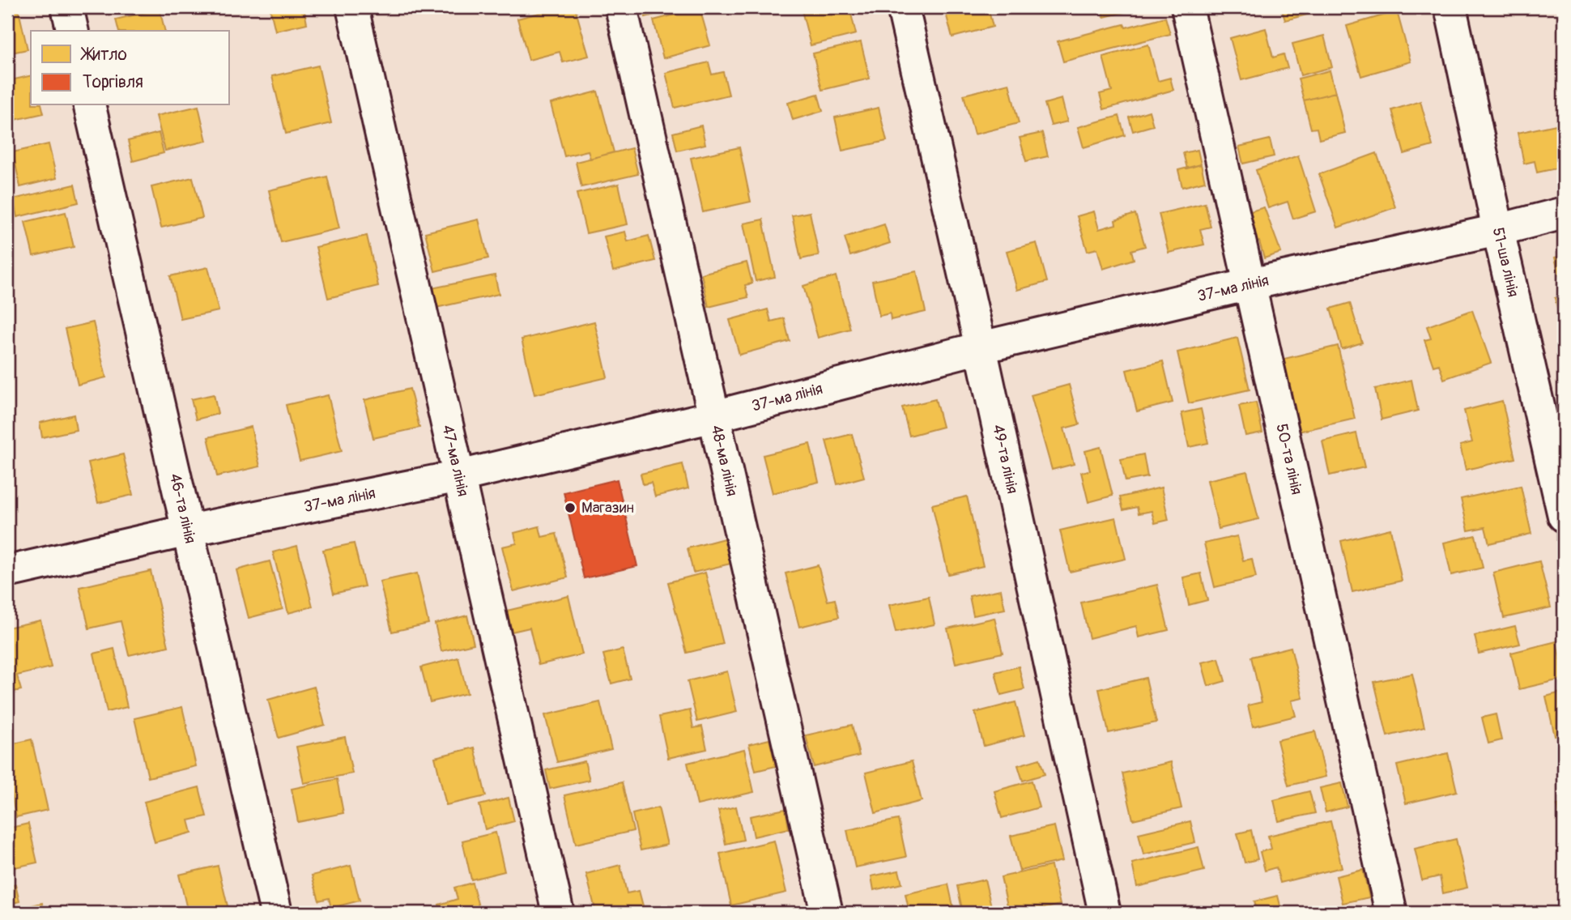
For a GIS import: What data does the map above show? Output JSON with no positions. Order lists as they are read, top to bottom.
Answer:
{
  "streets": {
    "street": [
      "51-ша лінія",
      "37-ма лінія",
      "47-ма лінія",
      "48-ма лінія",
      "49-та лінія",
      "50-та лінія",
      "46-та лінія"
    ]
  },
  "crossings": [
    ["51-ша лінія", "37-ма лінія"],
    ["37-ма лінія", "47-ма лінія"],
    ["37-ма лінія", "48-ма лінія"],
    ["37-ма лінія", "49-та лінія"],
    ["37-ма лінія", "50-та лінія"],
    ["37-ма лінія", "46-та лінія"]
  ],
  "places": ["Магазин"],
  "legend": ["Житло", "Торгівля"]
}
